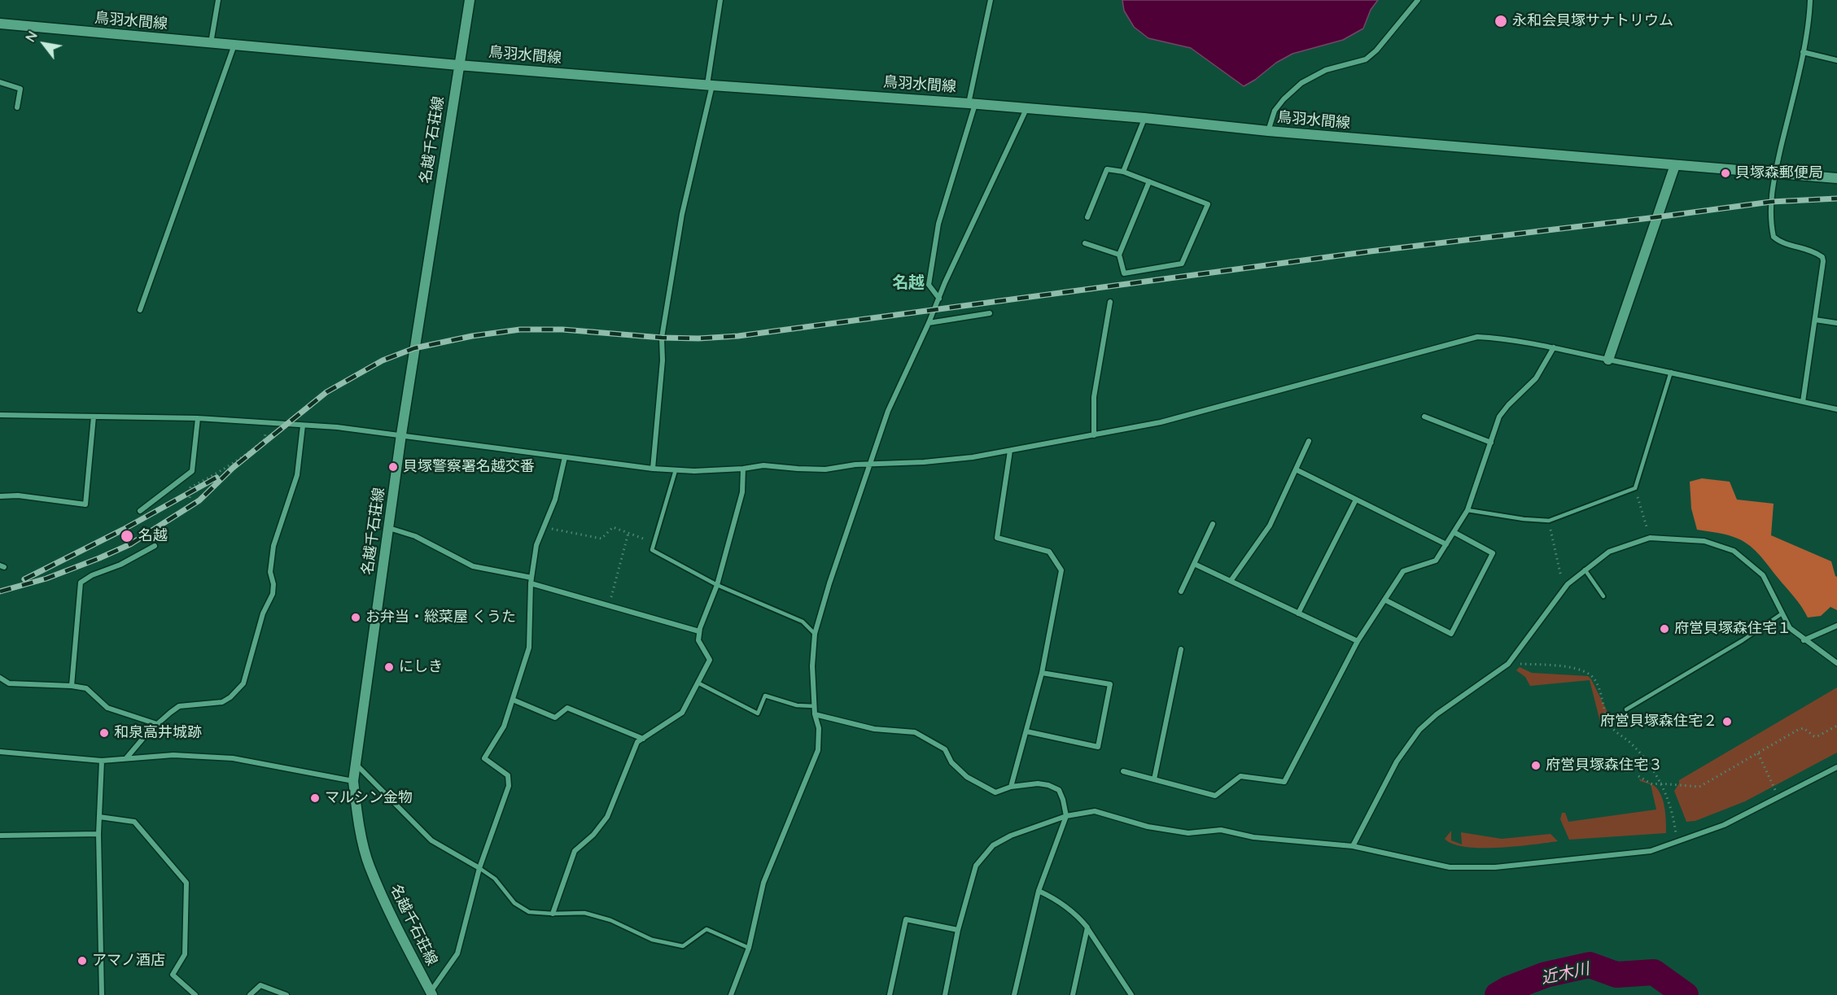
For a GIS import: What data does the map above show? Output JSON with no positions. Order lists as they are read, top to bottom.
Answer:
{
  "streets": {
    "street": ["鳥羽水間線", "名越千石荘線"]
  },
  "crossings": [
    ["鳥羽水間線", "名越千石荘線"]
  ],
  "districts": ["名越"],
  "water": ["近木川"],
  "places": [
    "永和会貝塚サナトリウム",
    "貝塚森郵便局",
    "貝塚警察署名越交番",
    "名越",
    "お弁当・総菜屋 くうた",
    "府営貝塚森住宅１",
    "にしき",
    "府営貝塚森住宅２",
    "和泉高井城跡",
    "府営貝塚森住宅３",
    "マルシン金物",
    "アマノ酒店"
  ],
  "north": "top left"
}
